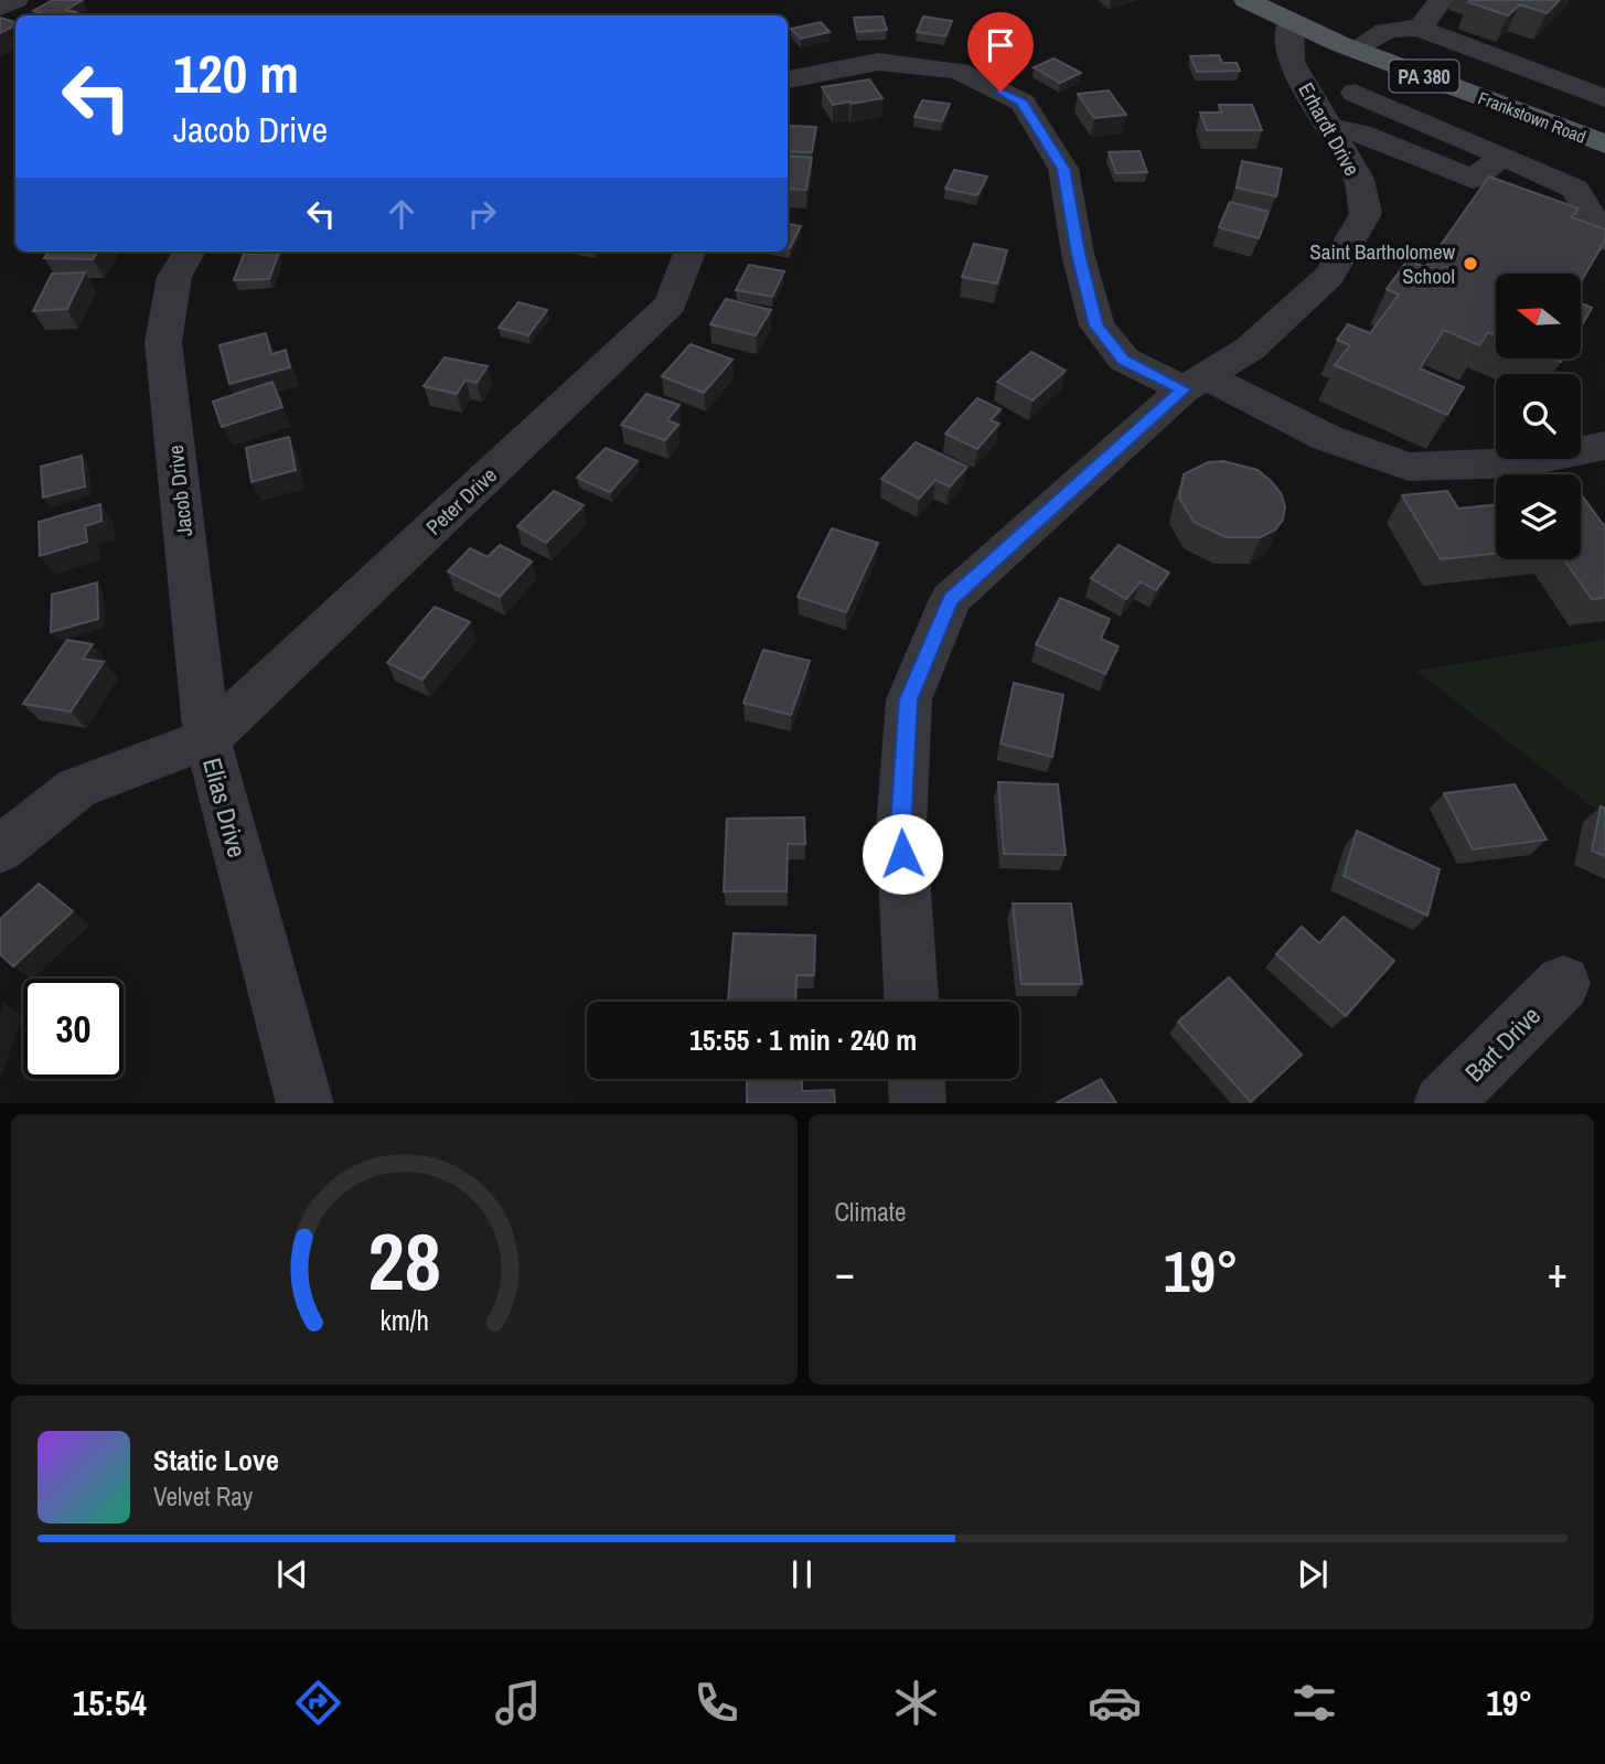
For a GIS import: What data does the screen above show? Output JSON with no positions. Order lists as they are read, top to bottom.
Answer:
{
  "streets": {
    "main road": ["PA 380", "Frankstown Road"],
    "street": [
      "Erhardt Drive",
      "Jacob Drive",
      "Peter Drive",
      "Elias Drive",
      "Bart Drive"
    ]
  },
  "crossings": [
    ["Frankstown Road", "Erhardt Drive"],
    ["Jacob Drive", "Peter Drive"],
    ["Jacob Drive", "Elias Drive"],
    ["Peter Drive", "Elias Drive"]
  ],
  "places": ["Saint Bartholomew School"],
  "north": "left",
  "page": {
    "turn": ["120 m", "Jacob Drive"],
    "limit": "30",
    "trip": "15:55 · 1 min · 240 m",
    "tile": "Climate",
    "heat": ["−", "19°", "+"],
    "song": ["Static Love", "Velvet Ray"],
    "tabs": ["15:54", "19°"],
    "gauge": ["28", "km/h"]
  }
}
